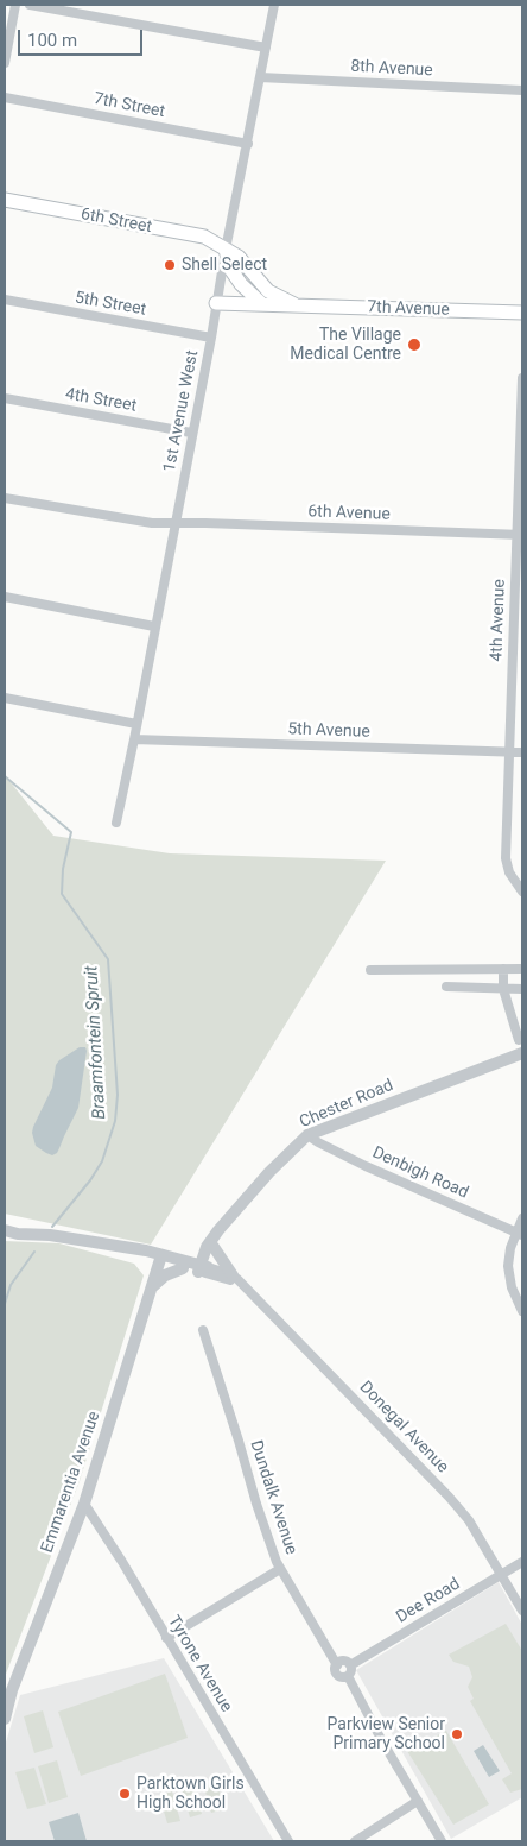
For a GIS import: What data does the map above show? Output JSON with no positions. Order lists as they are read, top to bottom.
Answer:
{
  "streets": {
    "main road": ["6th Street", "7th Avenue"],
    "street": [
      "8th Avenue",
      "7th Street",
      "5th Street",
      "4th Street",
      "1st Avenue West",
      "6th Avenue",
      "4th Avenue",
      "5th Avenue",
      "Chester Road",
      "Denbigh Road",
      "Donegal Avenue",
      "Emmarentia Avenue",
      "Dundalk Avenue",
      "Dee Road",
      "Tyrone Avenue"
    ]
  },
  "crossings": [
    ["8th Avenue", "1st Avenue West"],
    ["7th Street", "1st Avenue West"],
    ["6th Street", "7th Avenue"],
    ["6th Street", "1st Avenue West"],
    ["5th Street", "1st Avenue West"],
    ["7th Avenue", "1st Avenue West"],
    ["4th Street", "1st Avenue West"],
    ["1st Avenue West", "6th Avenue"],
    ["1st Avenue West", "5th Avenue"],
    ["6th Avenue", "4th Avenue"],
    ["4th Avenue", "5th Avenue"],
    ["Chester Road", "Denbigh Road"],
    ["Chester Road", "Donegal Avenue"],
    ["Donegal Avenue", "Dee Road"],
    ["Emmarentia Avenue", "Tyrone Avenue"],
    ["Dundalk Avenue", "Dee Road"]
  ],
  "water": ["Braamfontein Spruit"],
  "places": [
    "Shell Select",
    "The Village Medical Centre",
    "Parkview Senior Primary School",
    "Parktown Girls High School"
  ],
  "scale_bar": "100 m"
}
